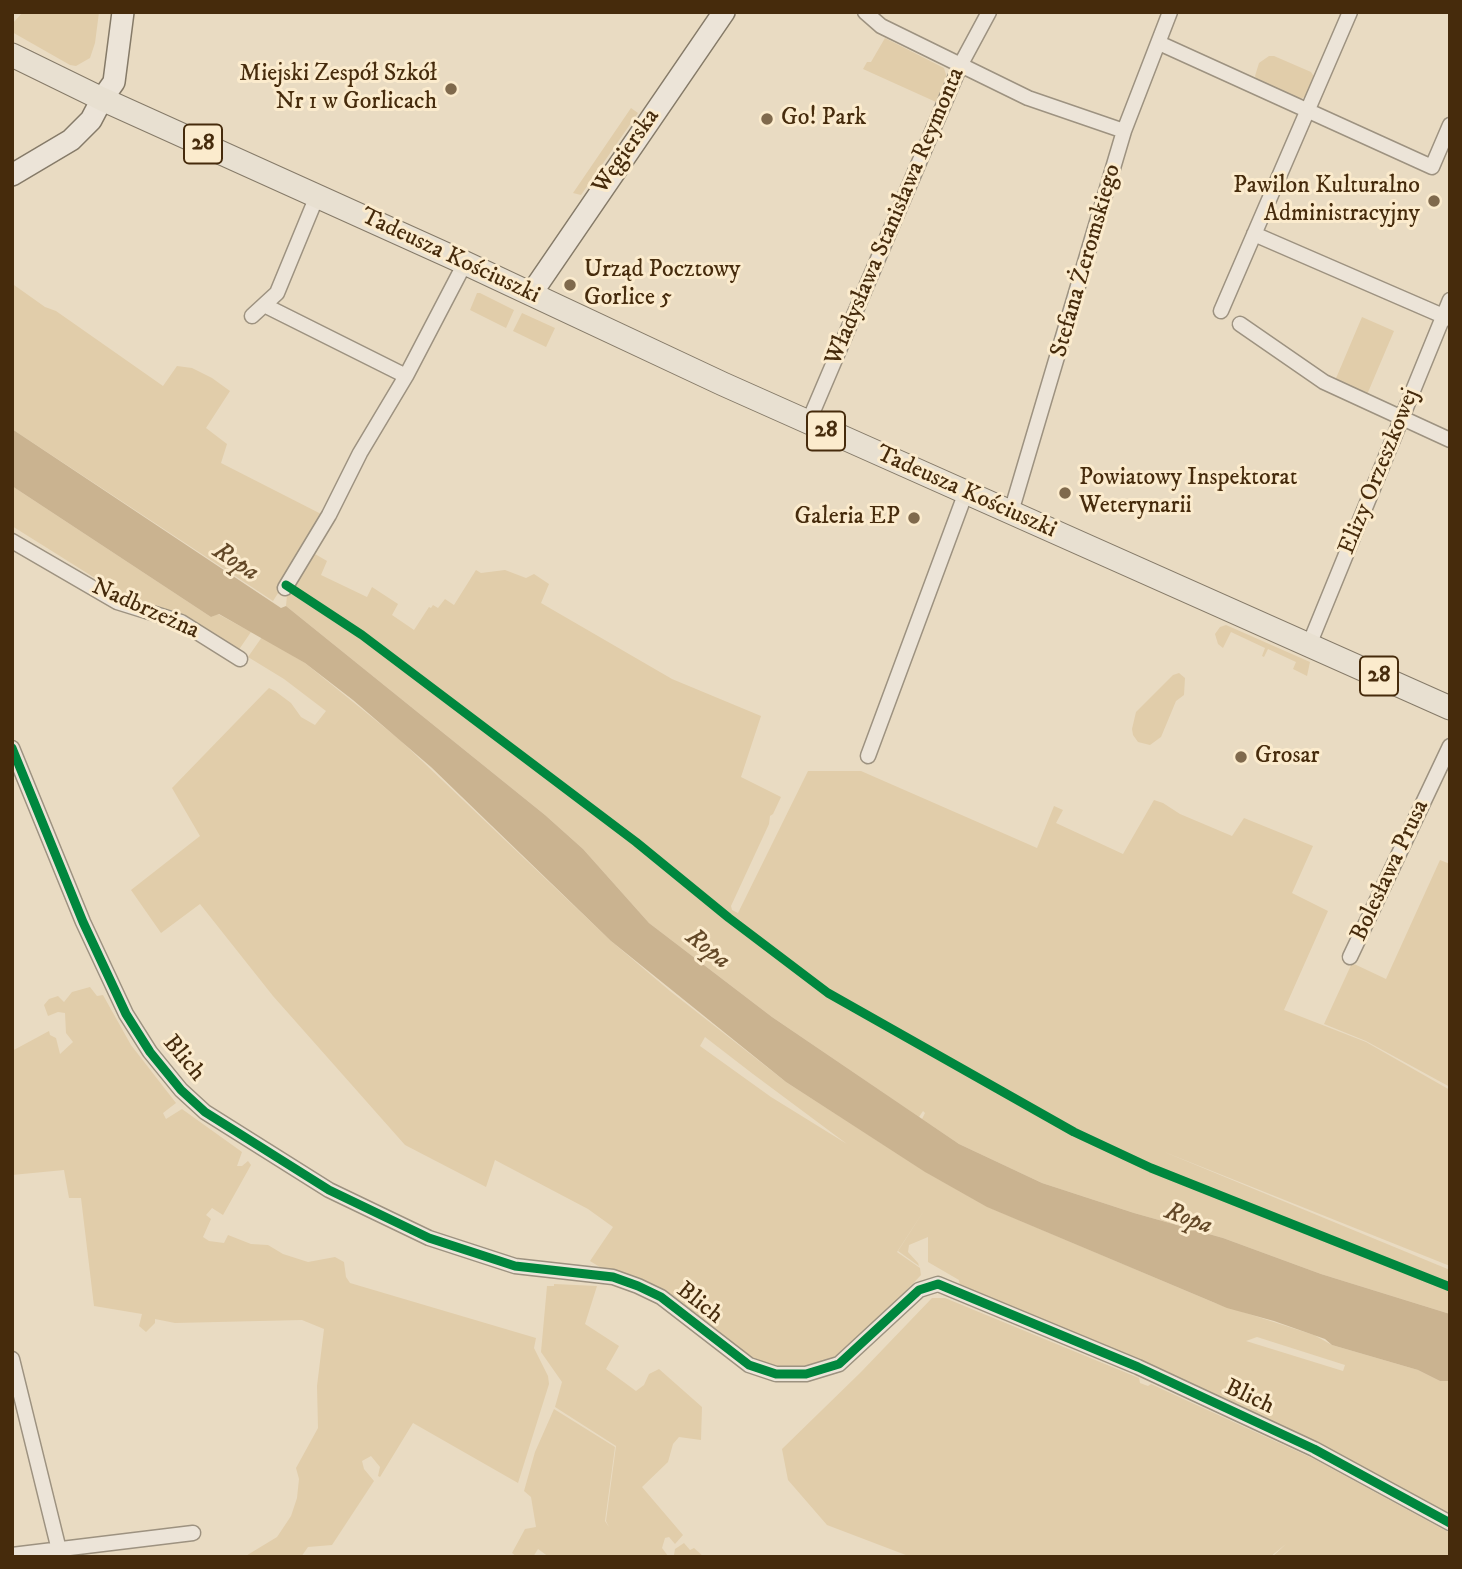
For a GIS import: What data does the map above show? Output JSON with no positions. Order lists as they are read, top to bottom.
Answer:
{
  "streets": {
    "main road": ["28", "Węgierska", "Tadeusza Kościuszki"],
    "street": [
      "Władysława Stanisława Reymonta",
      "Stefana Żeromskiego",
      "Elizy Orzeszkowej",
      "Nadbrzeżna",
      "Bolesława Prusa",
      "Blich"
    ]
  },
  "crossings": [
    ["28", "Tadeusza Kościuszki"],
    ["Węgierska", "Tadeusza Kościuszki"],
    ["Władysława Stanisława Reymonta", "Tadeusza Kościuszki"],
    ["Tadeusza Kościuszki", "Stefana Żeromskiego"],
    ["Tadeusza Kościuszki", "Elizy Orzeszkowej"]
  ],
  "water": ["Ropa"],
  "places": [
    "Miejski Zespół Szkół Nr 1 w Gorlicach",
    "Go! Park",
    "Pawilon Kulturalno Administracyjny",
    "Urząd Pocztowy Gorlice 5",
    "Powiatowy Inspektorat Weterynarii",
    "Galeria EP",
    "Grosar"
  ]
}
